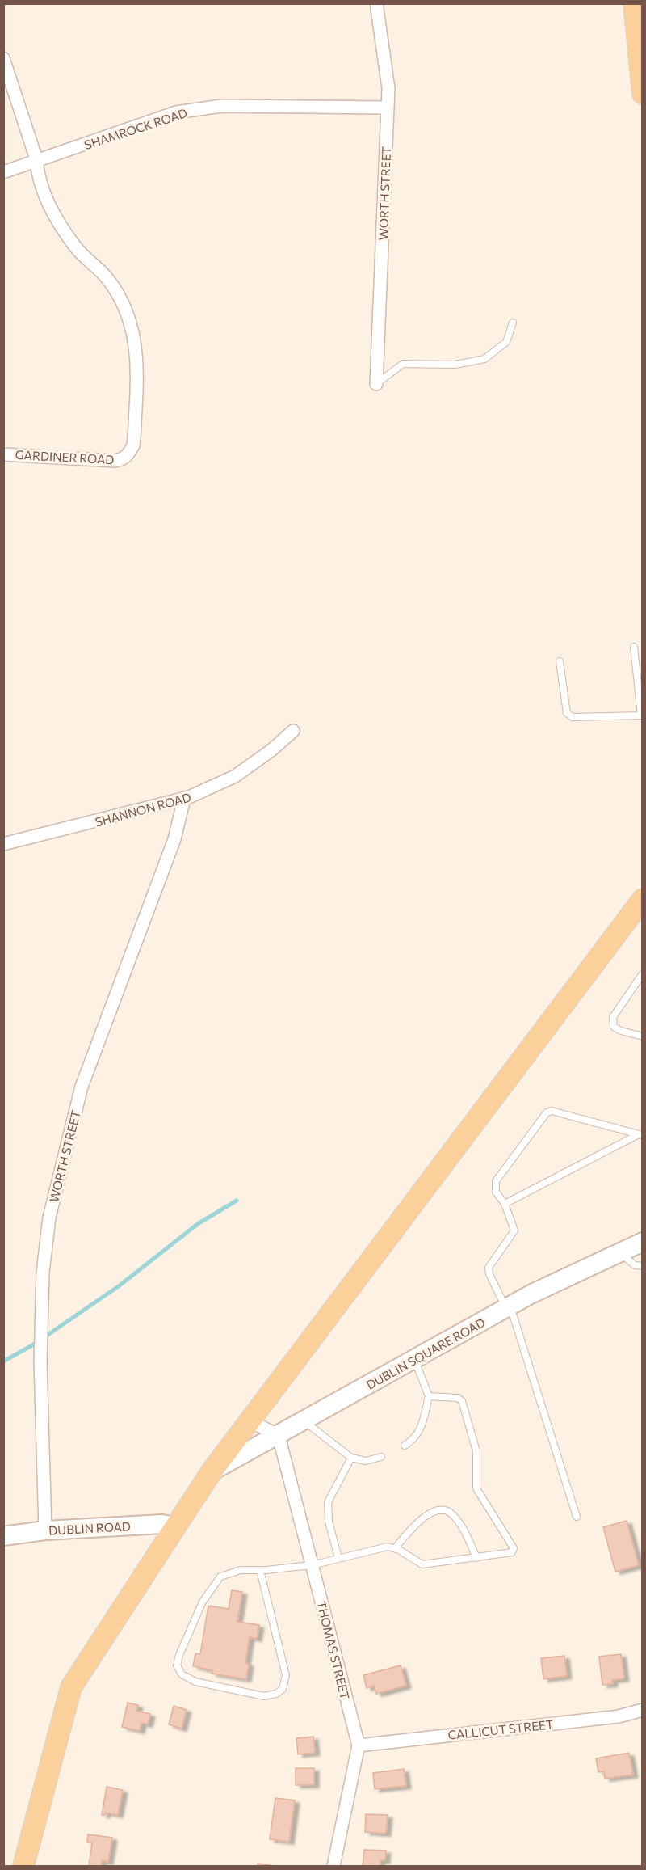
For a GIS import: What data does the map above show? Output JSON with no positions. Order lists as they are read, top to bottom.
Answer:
{
  "streets": {
    "street": [
      "SHAMROCK ROAD",
      "WORTH STREET",
      "GARDINER ROAD",
      "SHANNON ROAD",
      "DUBLIN SQUARE ROAD",
      "DUBLIN ROAD",
      "THOMAS STREET",
      "CALLICUT STREET"
    ]
  },
  "crossings": [
    ["SHAMROCK ROAD", "WORTH STREET"],
    ["SHAMROCK ROAD", "GARDINER ROAD"],
    ["WORTH STREET", "SHANNON ROAD"],
    ["WORTH STREET", "DUBLIN ROAD"],
    ["DUBLIN SQUARE ROAD", "THOMAS STREET"],
    ["THOMAS STREET", "CALLICUT STREET"]
  ]
}
